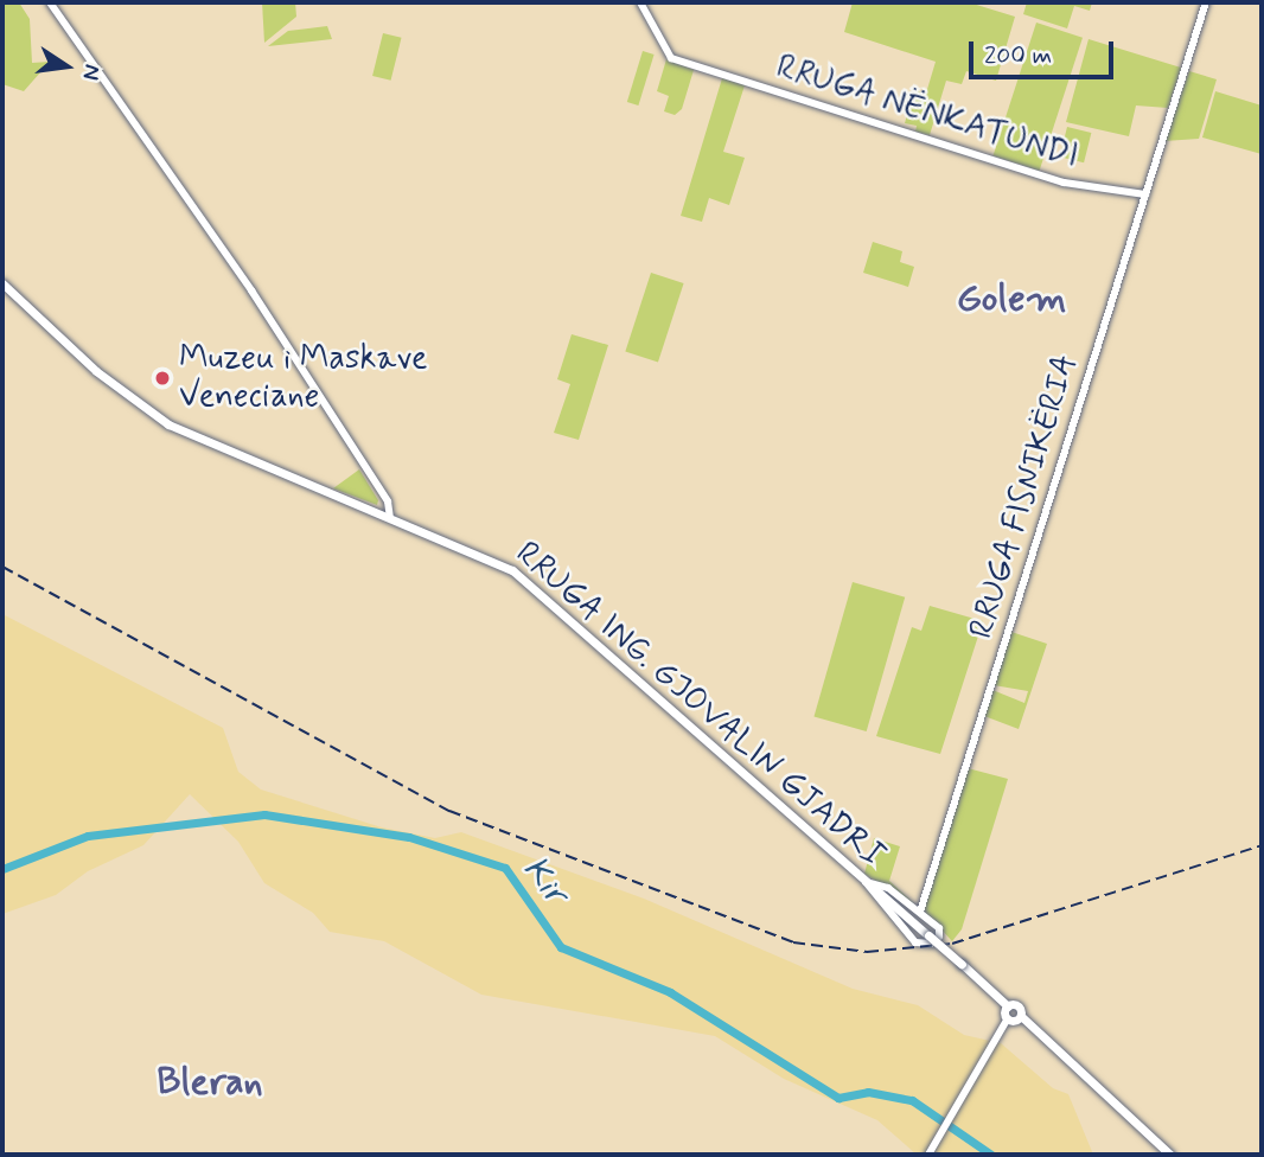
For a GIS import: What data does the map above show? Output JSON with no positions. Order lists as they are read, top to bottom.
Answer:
{
  "streets": {
    "main road": ["RRUGA ING. GJOVALIN GJADRI"],
    "street": ["RRUGA NËNKATUNDI", "RRUGA FISNIKËRIA"]
  },
  "crossings": [
    ["RRUGA NËNKATUNDI", "RRUGA FISNIKËRIA"]
  ],
  "districts": ["Golem", "Bleran"],
  "water": ["Kir"],
  "places": ["Muzeu i Maskave Veneciane"],
  "scale_bar": "200 m",
  "north": "right"
}
